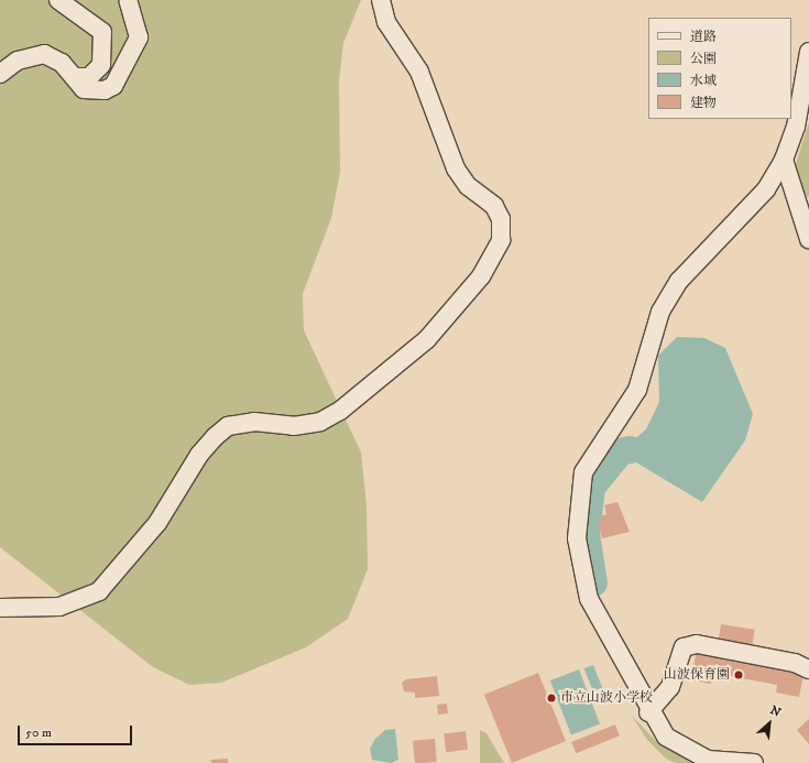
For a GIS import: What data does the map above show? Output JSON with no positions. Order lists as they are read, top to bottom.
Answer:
{
  "places": ["山波保育園", "市立山波小学校"],
  "legend": [
    "道路",
    "公園",
    "水域",
    "建物"
  ],
  "scale_bar": "50 m",
  "north": "top right"
}
